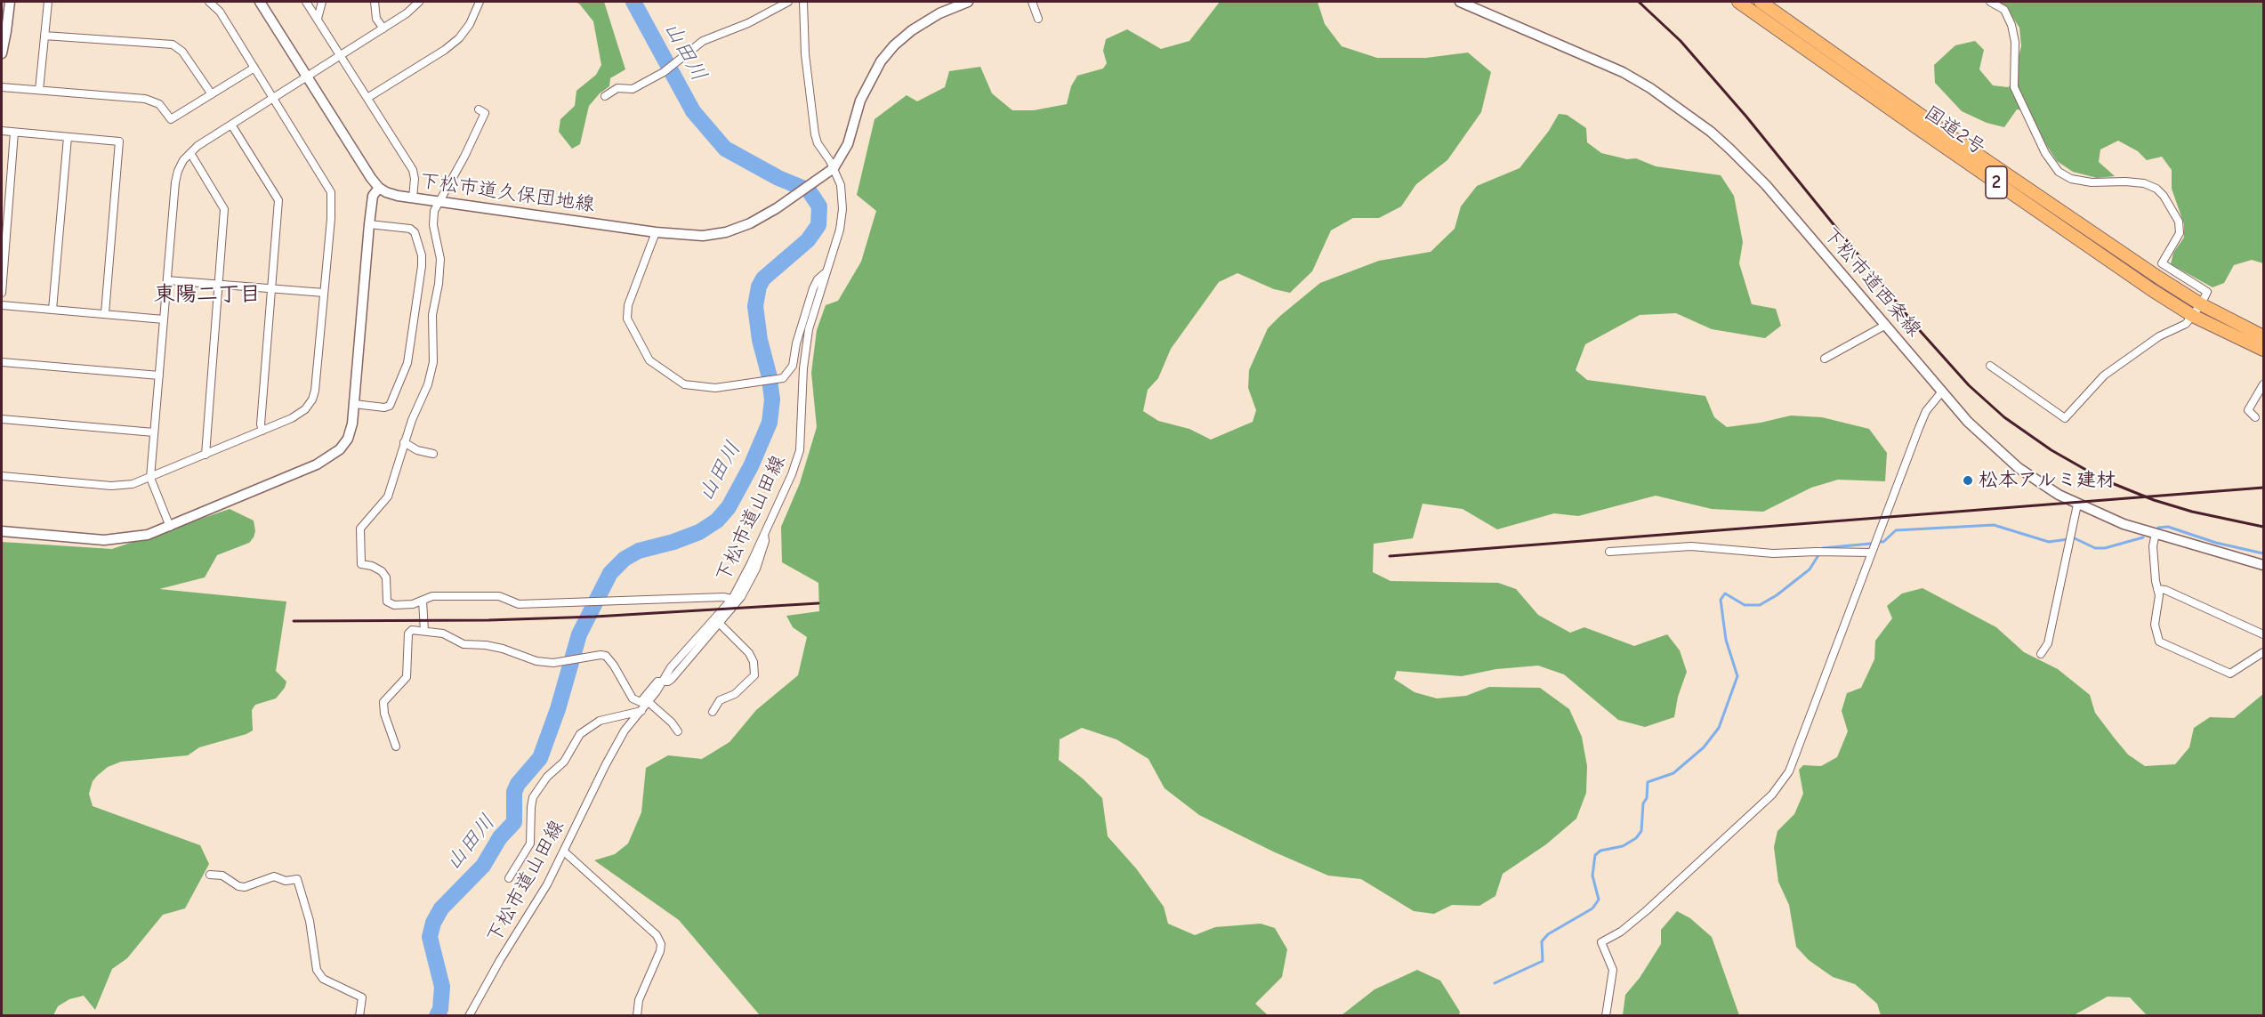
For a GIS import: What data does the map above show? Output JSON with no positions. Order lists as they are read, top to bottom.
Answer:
{
  "streets": {
    "highway": ["国道2号", "2"],
    "street": ["下松市道久保団地線", "下松市道西条線", "下松市道山田線"]
  },
  "crossings": [
    ["下松市道久保団地線", "下松市道山田線"]
  ],
  "districts": ["東陽二丁目"],
  "water": ["山田川"],
  "places": ["松本アルミ建材"]
}
